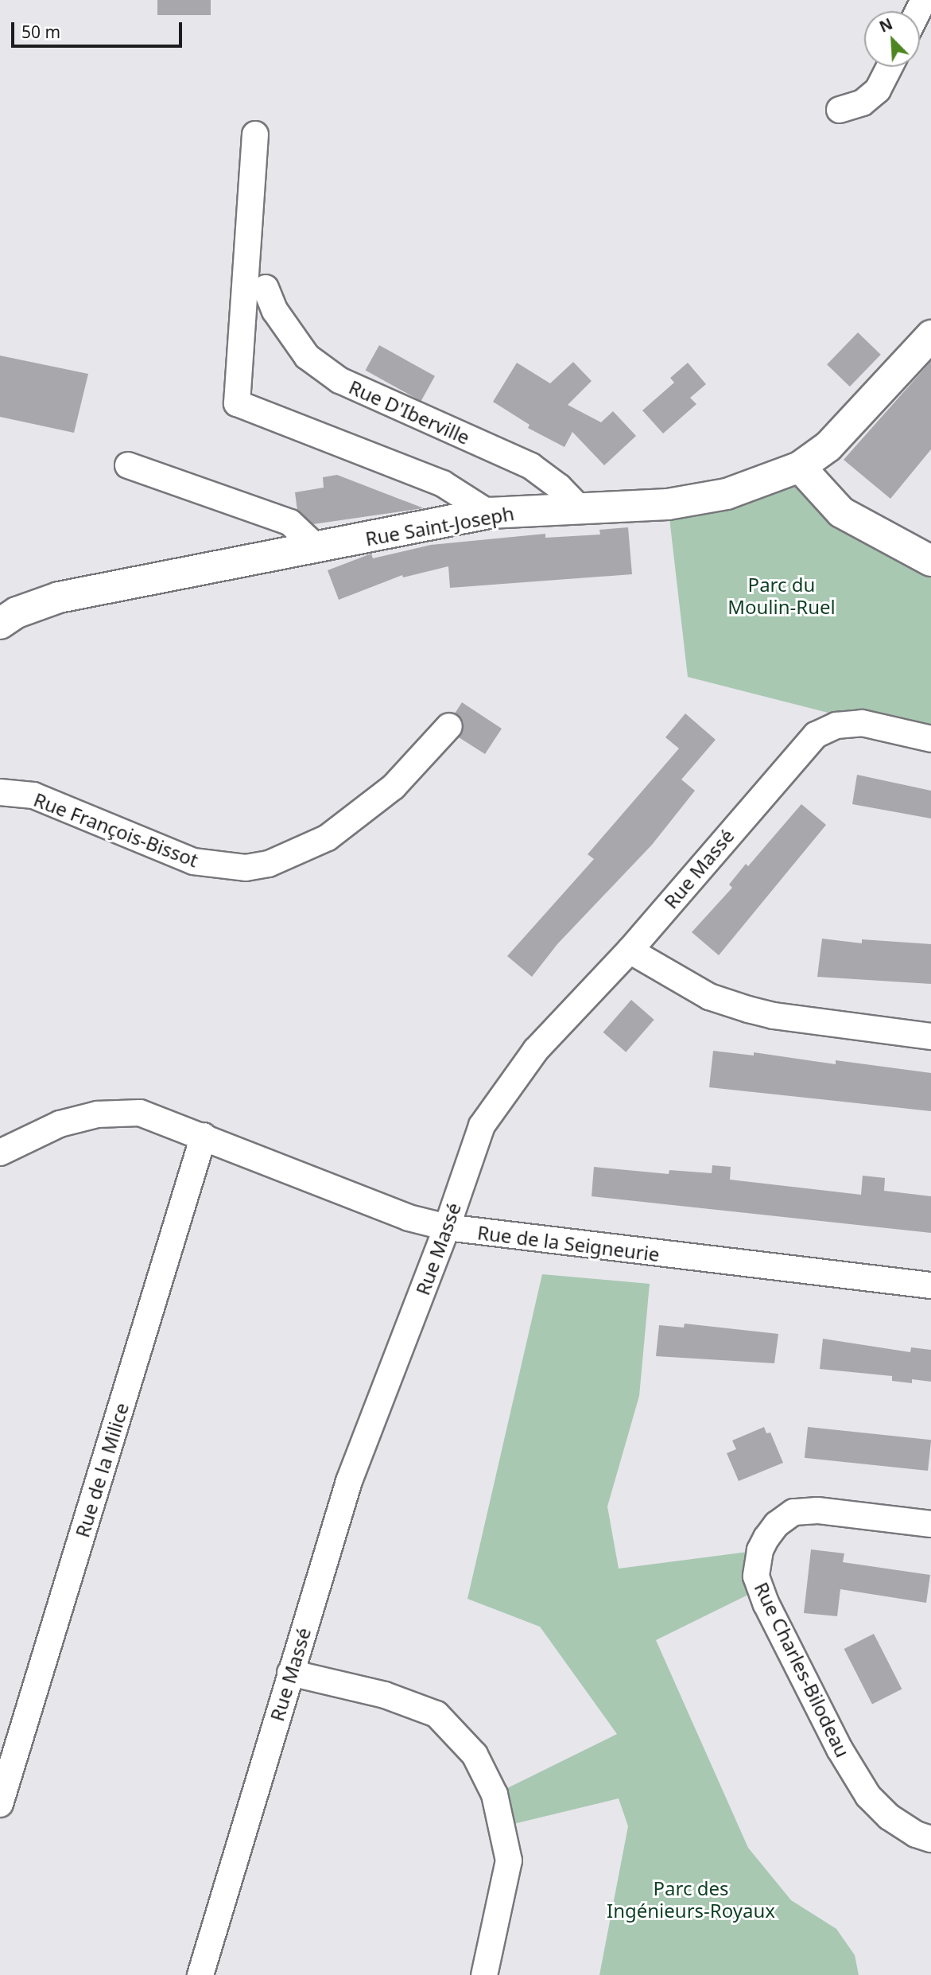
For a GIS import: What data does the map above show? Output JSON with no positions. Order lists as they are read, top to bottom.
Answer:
{
  "streets": {
    "street": [
      "Rue D'Iberville",
      "Rue Saint-Joseph",
      "Rue François-Bissot",
      "Rue Massé",
      "Rue de la Seigneurie",
      "Rue de la Milice",
      "Rue Charles-Bilodeau"
    ]
  },
  "crossings": [
    ["Rue D'Iberville", "Rue Saint-Joseph"],
    ["Rue Massé", "Rue de la Seigneurie"],
    ["Rue de la Seigneurie", "Rue de la Milice"]
  ],
  "parks": ["Parc du Moulin-Ruel", "Parc des Ingénieurs-Royaux"],
  "scale_bar": "50 m",
  "north": "top left"
}
